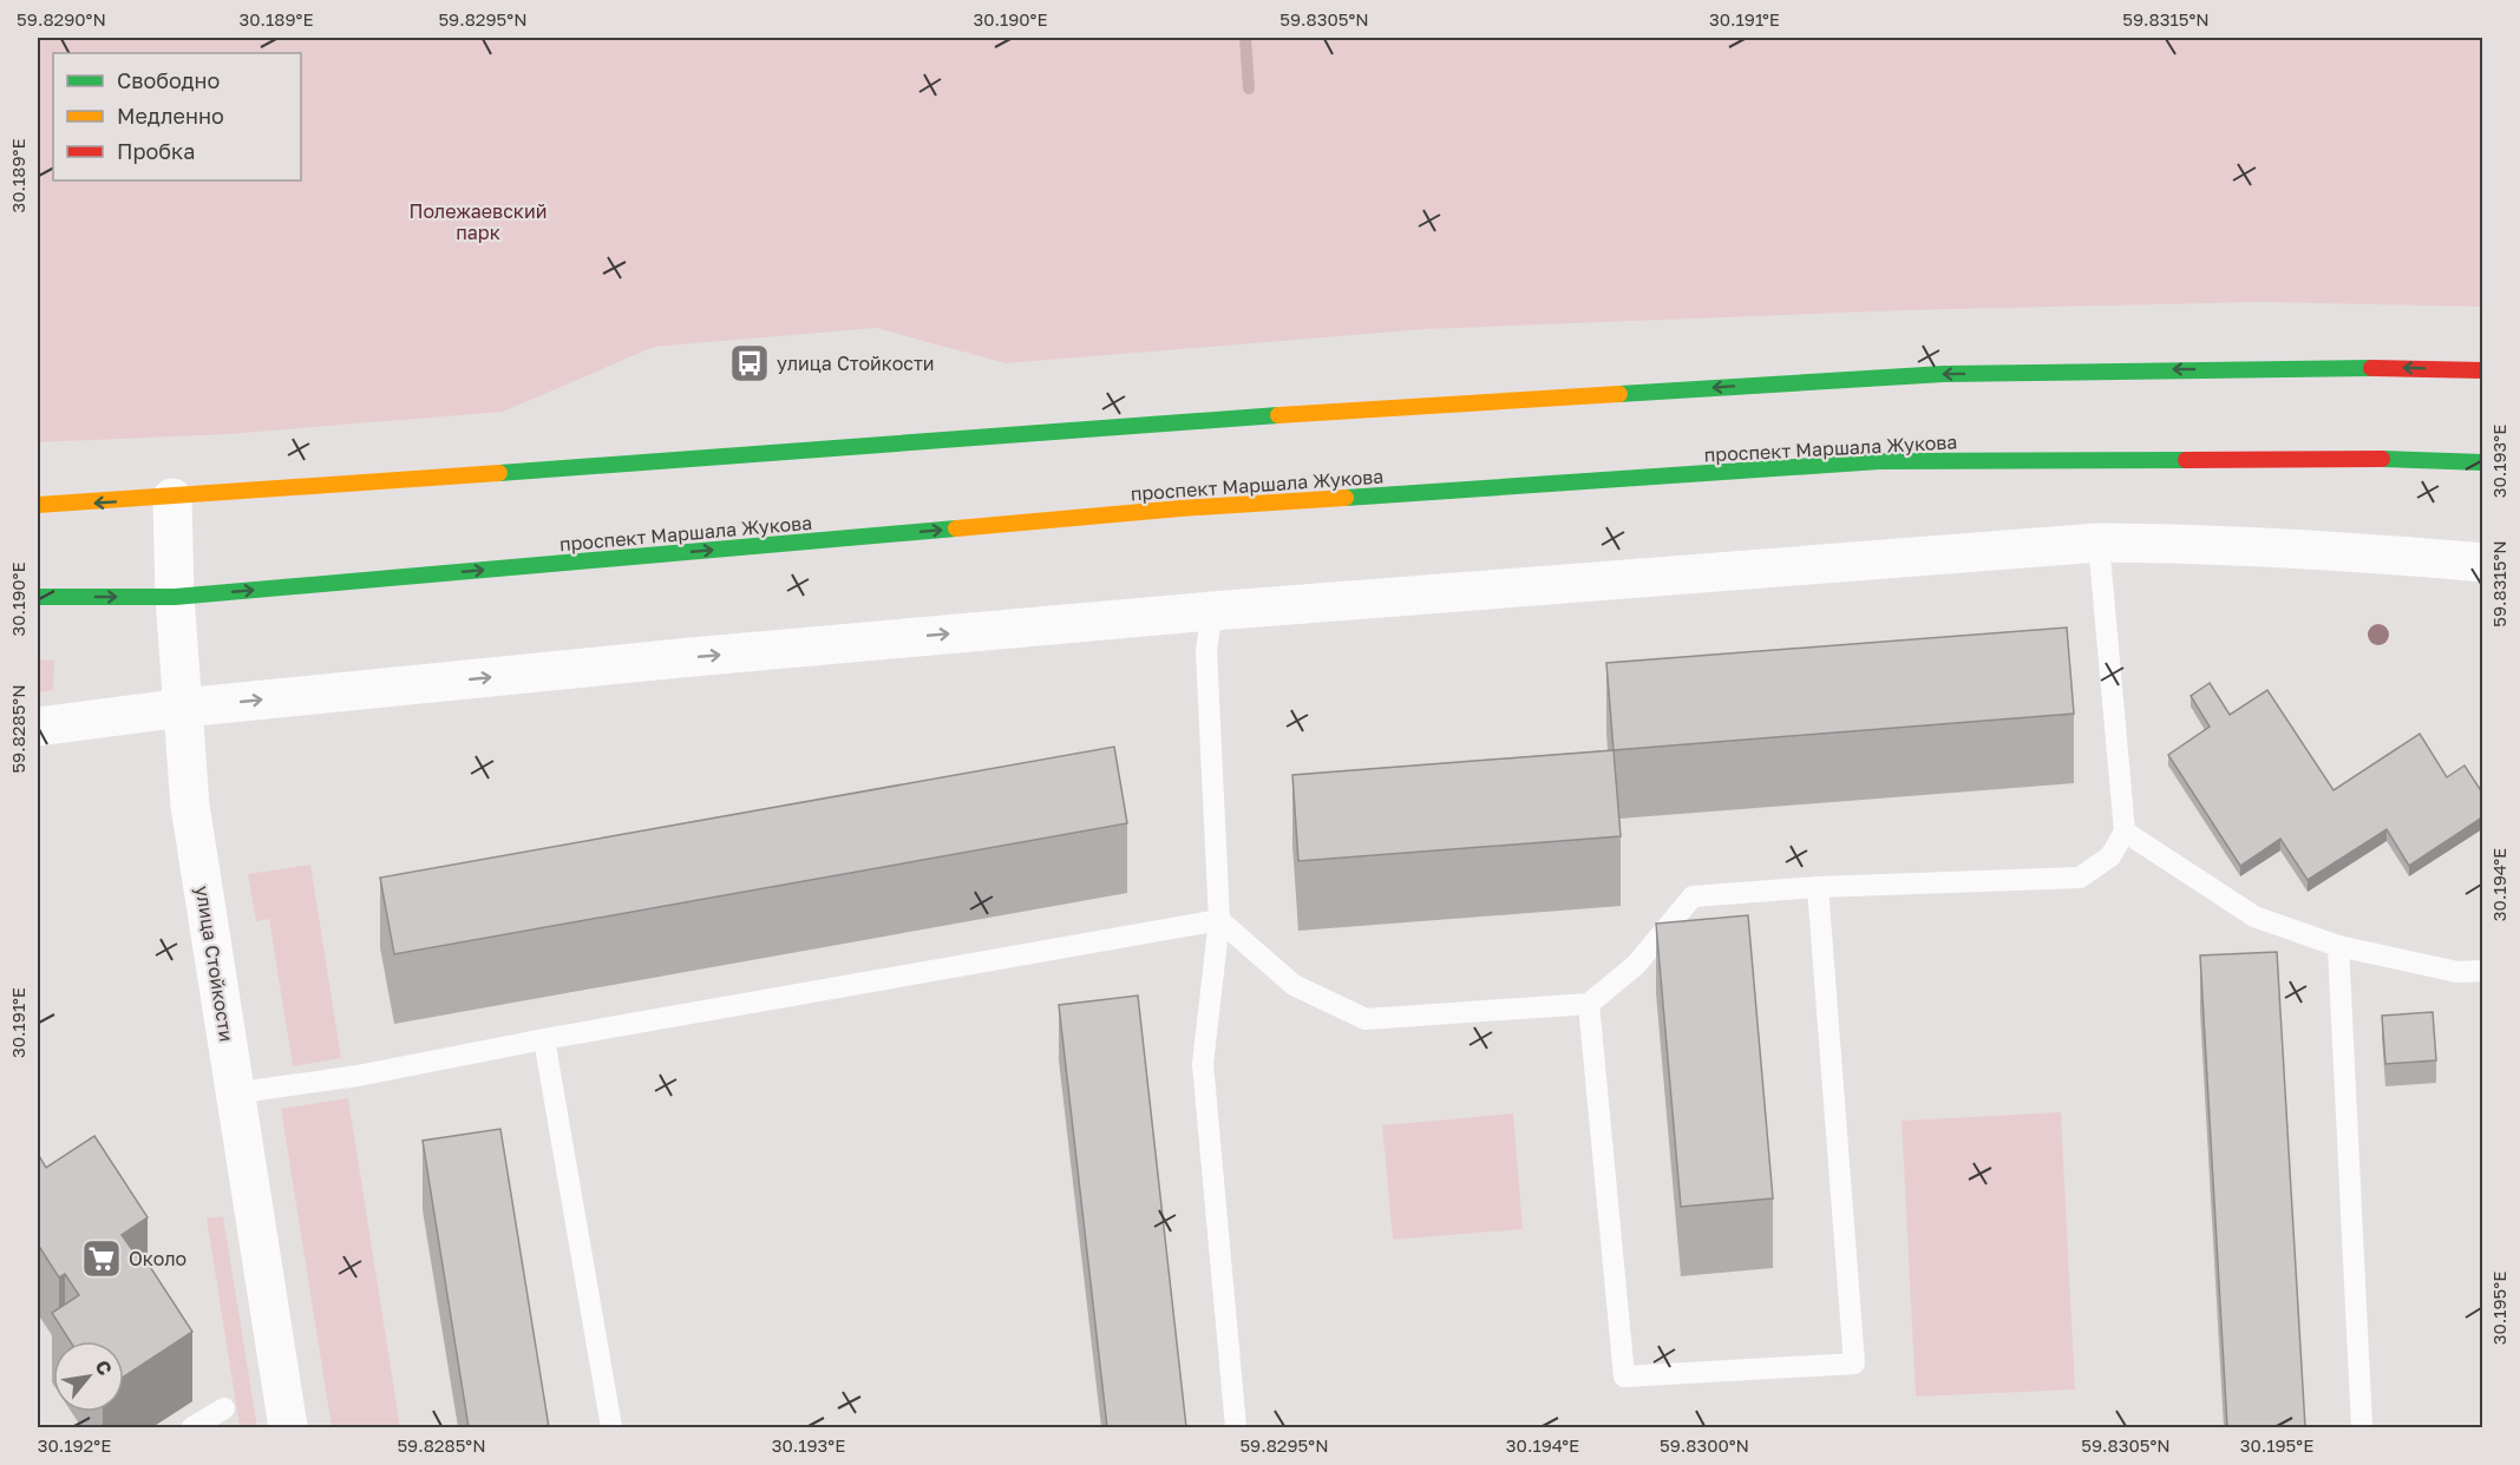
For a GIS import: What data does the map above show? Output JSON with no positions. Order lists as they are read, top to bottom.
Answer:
{
  "streets": {
    "main road": ["проспект Маршала Жукова"],
    "street": ["улица Стойкости"]
  },
  "crossings": [
    ["проспект Маршала Жукова", "улица Стойкости"]
  ],
  "parks": ["Полежаевский парк"],
  "places": {
    "bus stop": ["улица Стойкости"],
    "supermarket": ["Около"]
  },
  "legend": ["Свободно", "Медленно", "Пробка"],
  "north": "top right",
  "coordinates": [
    "59.8290°N",
    "30.189°E",
    "59.8295°N",
    "30.190°E",
    "59.8305°N",
    "30.191°E",
    "59.8315°N",
    "30.193°E",
    "59.8285°N",
    "30.194°E",
    "30.195°E",
    "30.192°E",
    "59.8300°N"
  ]
}
